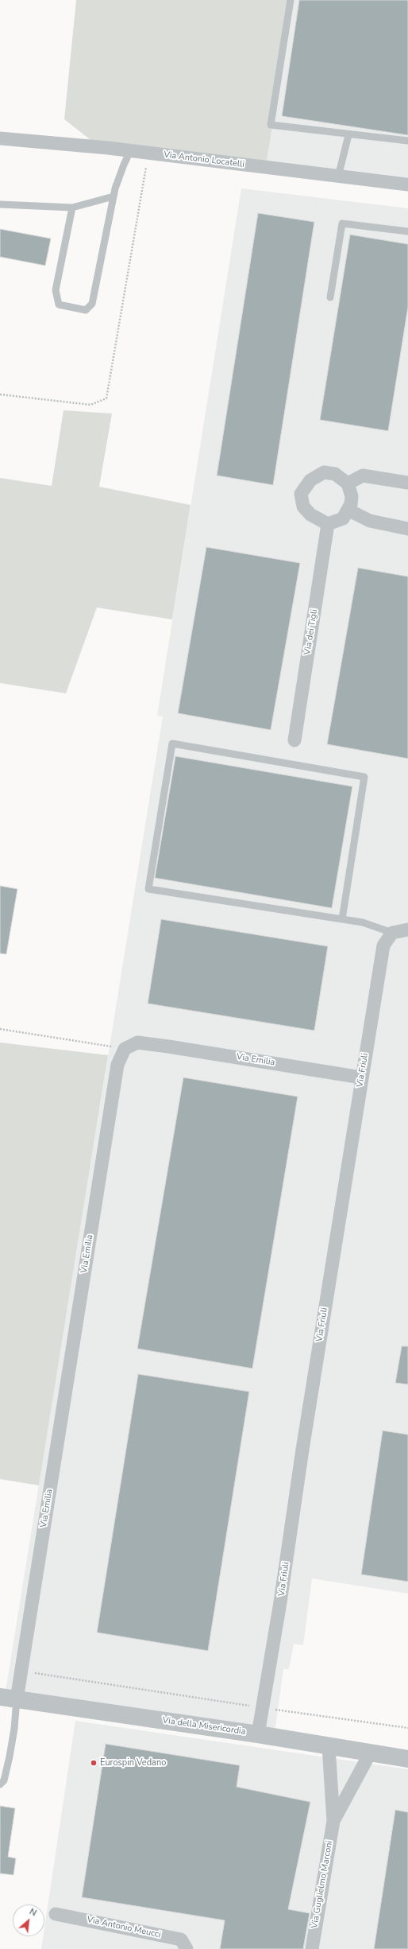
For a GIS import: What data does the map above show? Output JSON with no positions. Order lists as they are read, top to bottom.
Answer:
{
  "streets": {
    "street": [
      "Via Antonio Locatelli",
      "Via dei Tigli",
      "Via Emilia",
      "Via Friuli",
      "Via della Misericordia",
      "Via Guglielmo Marconi",
      "Via Antonio Meucci"
    ]
  },
  "crossings": [
    ["Via Emilia", "Via Friuli"],
    ["Via Emilia", "Via della Misericordia"],
    ["Via Friuli", "Via della Misericordia"],
    ["Via della Misericordia", "Via Guglielmo Marconi"]
  ],
  "places": ["Eurospin Vedano"],
  "north": "top right"
}
